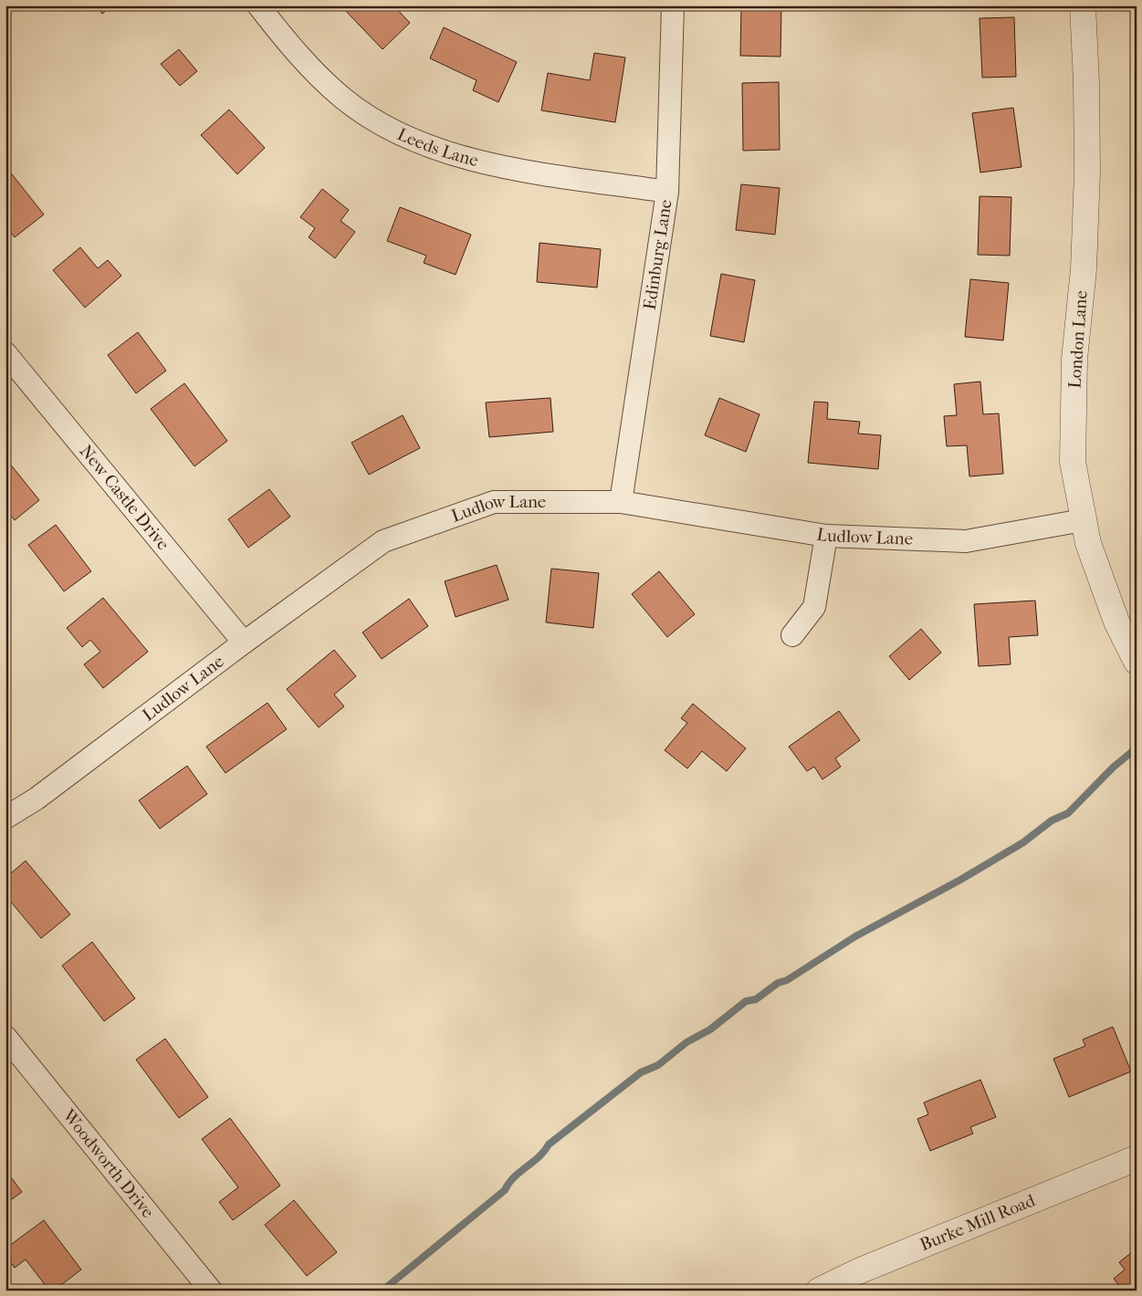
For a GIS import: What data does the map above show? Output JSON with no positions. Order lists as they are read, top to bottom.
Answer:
{
  "streets": {
    "street": [
      "Leeds Lane",
      "Edinburg Lane",
      "London Lane",
      "New Castle Drive",
      "Ludlow Lane",
      "Woodworth Drive",
      "Burke Mill Road"
    ]
  },
  "crossings": [
    ["Leeds Lane", "Edinburg Lane"],
    ["Edinburg Lane", "Ludlow Lane"],
    ["London Lane", "Ludlow Lane"],
    ["New Castle Drive", "Ludlow Lane"]
  ]
}
